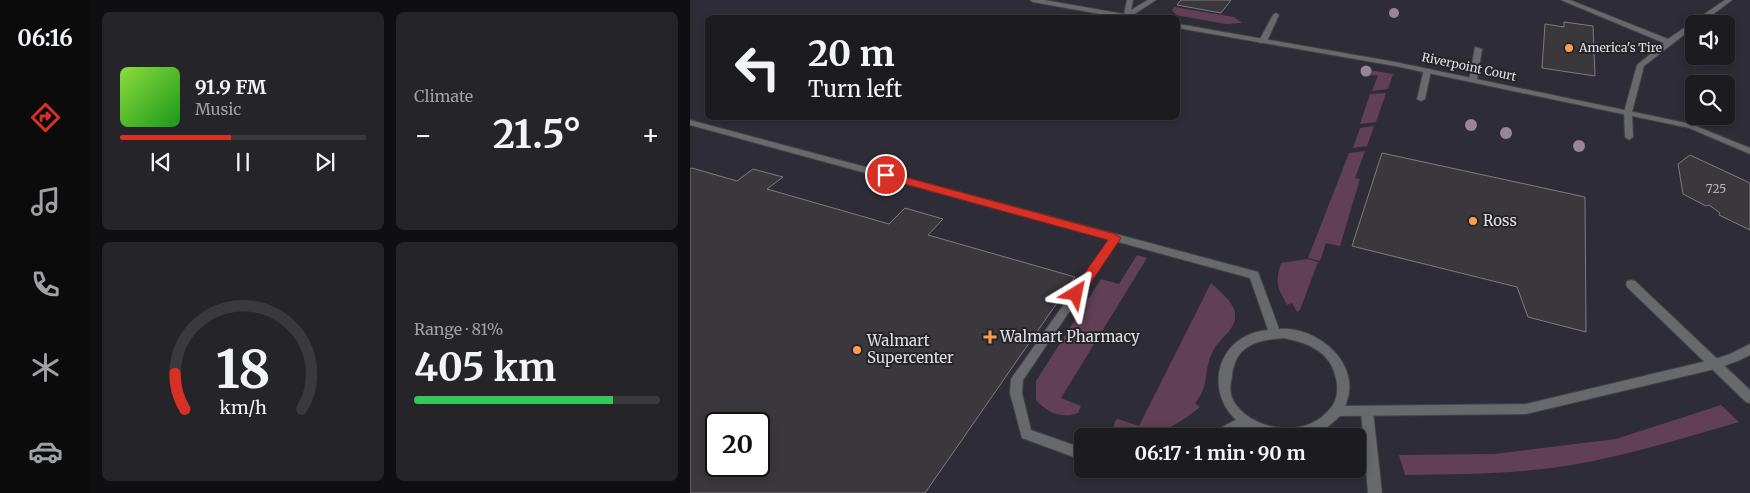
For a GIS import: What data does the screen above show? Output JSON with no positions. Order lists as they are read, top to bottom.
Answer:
{
  "streets": {
    "street": ["Riverpoint Court"]
  },
  "places": {
    "other": ["America's Tire", "Ross", "Walmart Supercenter"],
    "health": ["Walmart Pharmacy"]
  },
  "house_numbers": ["725"],
  "page": {
    "tabs": "06:16",
    "tile": [
      "Climate",
      ["Range · 81%", "405 km"]
    ],
    "turn": ["20 m", "Turn left"],
    "song": ["91.9 FM", "Music"],
    "heat": ["−", "21.5°", "+"],
    "limit": "20",
    "trip": "06:17 · 1 min · 90 m",
    "gauge": ["18", "km/h"]
  }
}
